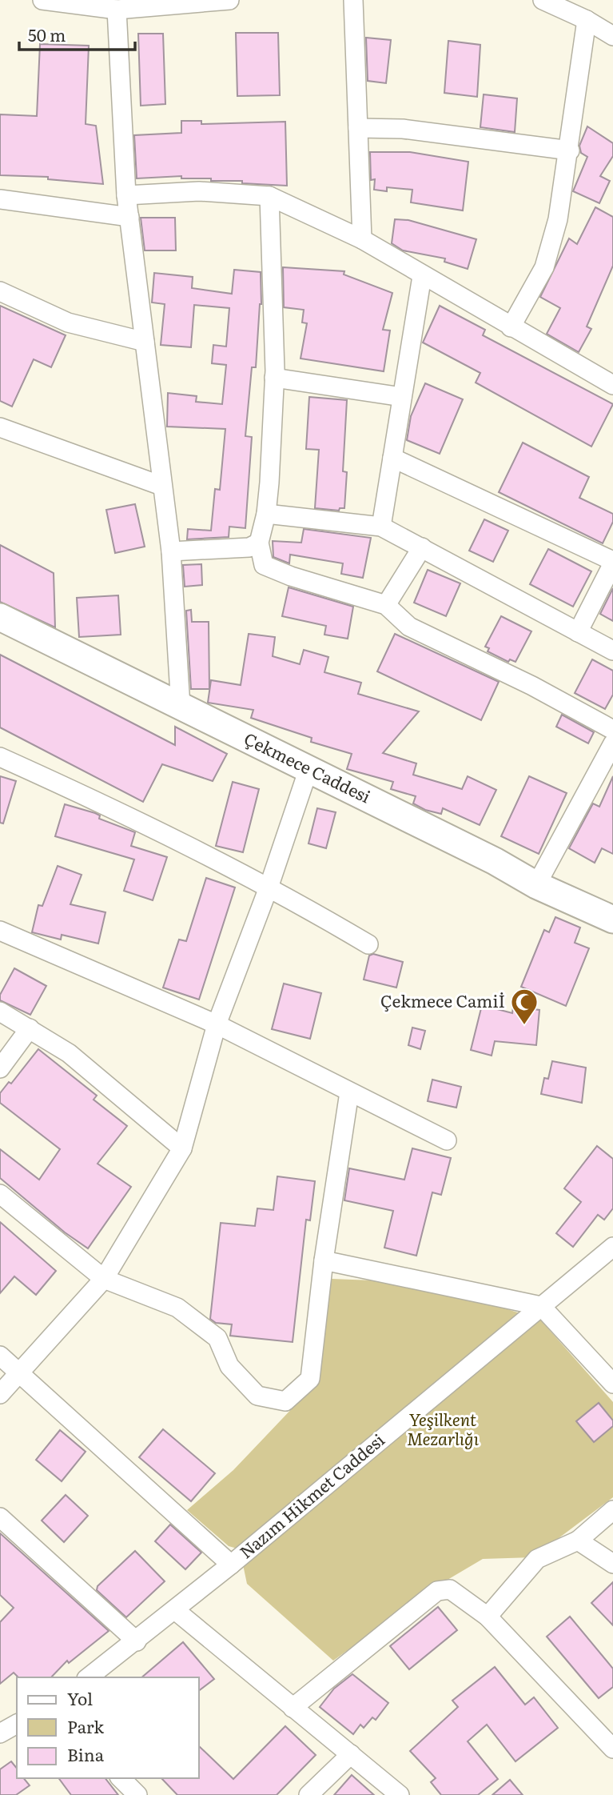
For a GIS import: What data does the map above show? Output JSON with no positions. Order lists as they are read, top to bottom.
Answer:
{
  "streets": {
    "main road": ["Çekmece Caddesi"],
    "street": ["Nazım Hikmet Caddesi"]
  },
  "parks": ["Yeşilkent Mezarlığı"],
  "places": {
    "mosque": ["Çekmece Camiİ"]
  },
  "legend": ["Yol", "Park", "Bina"],
  "scale_bar": "50 m"
}
